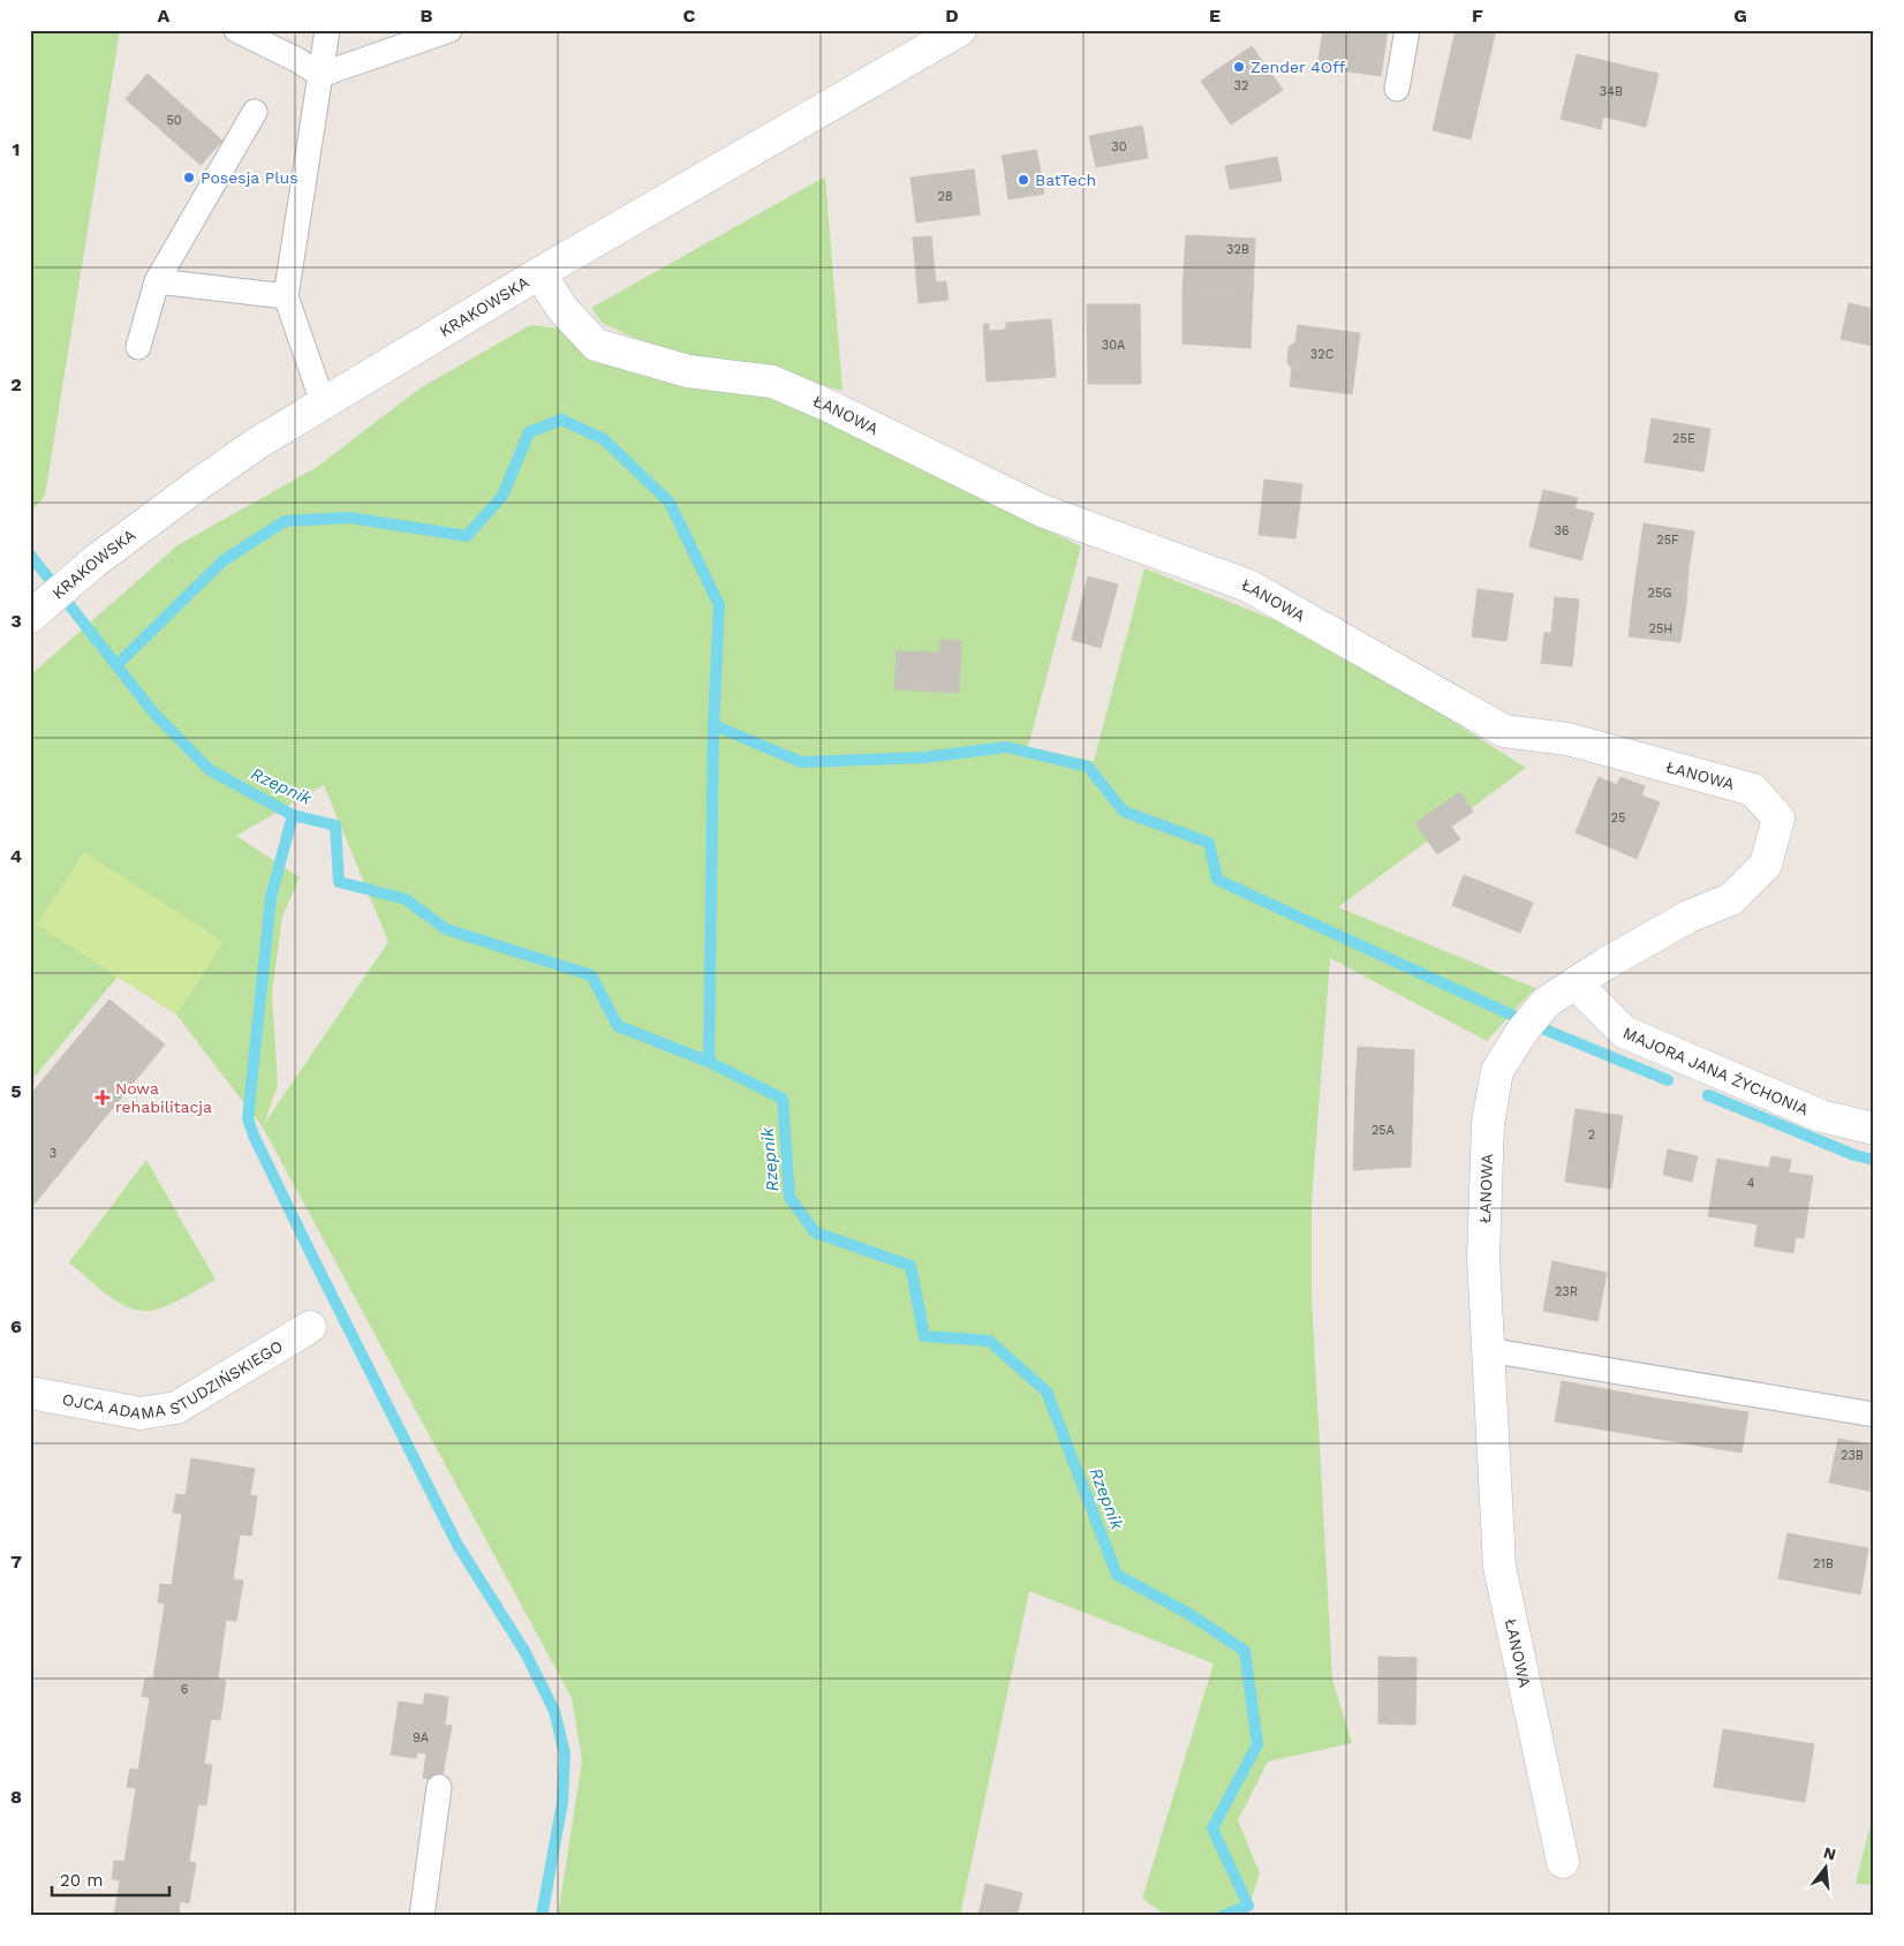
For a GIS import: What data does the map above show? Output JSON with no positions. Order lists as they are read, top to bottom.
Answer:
{
  "streets": {
    "street": [
      "KRAKOWSKA",
      "ŁANOWA",
      "MAJORA JANA ŻYCHONIA",
      "OJCA ADAMA STUDZIŃSKIEGO"
    ]
  },
  "crossings": [
    ["KRAKOWSKA", "ŁANOWA"],
    ["ŁANOWA", "MAJORA JANA ŻYCHONIA"]
  ],
  "water": ["Rzepnik"],
  "places": {
    "other": ["Zender 4Off", "Posesja Plus", "BatTech"],
    "health": ["Nowa rehabilitacja"]
  },
  "house_numbers": [
    "32",
    "34B",
    "50",
    "30",
    "28",
    "32B",
    "30A",
    "32C",
    "25E",
    "36",
    "25F",
    "25G",
    "25H",
    "25",
    "25A",
    "2",
    "3",
    "4",
    "23R",
    "23B",
    "21B",
    "6",
    "9A"
  ],
  "scale_bar": "20 m",
  "north": "top",
  "grid": {
    "columns": [
      "A",
      "B",
      "C",
      "D",
      "E",
      "F",
      "G"
    ],
    "rows": [
      "1",
      "2",
      "3",
      "4",
      "5",
      "6",
      "7",
      "8"
    ]
  }
}
